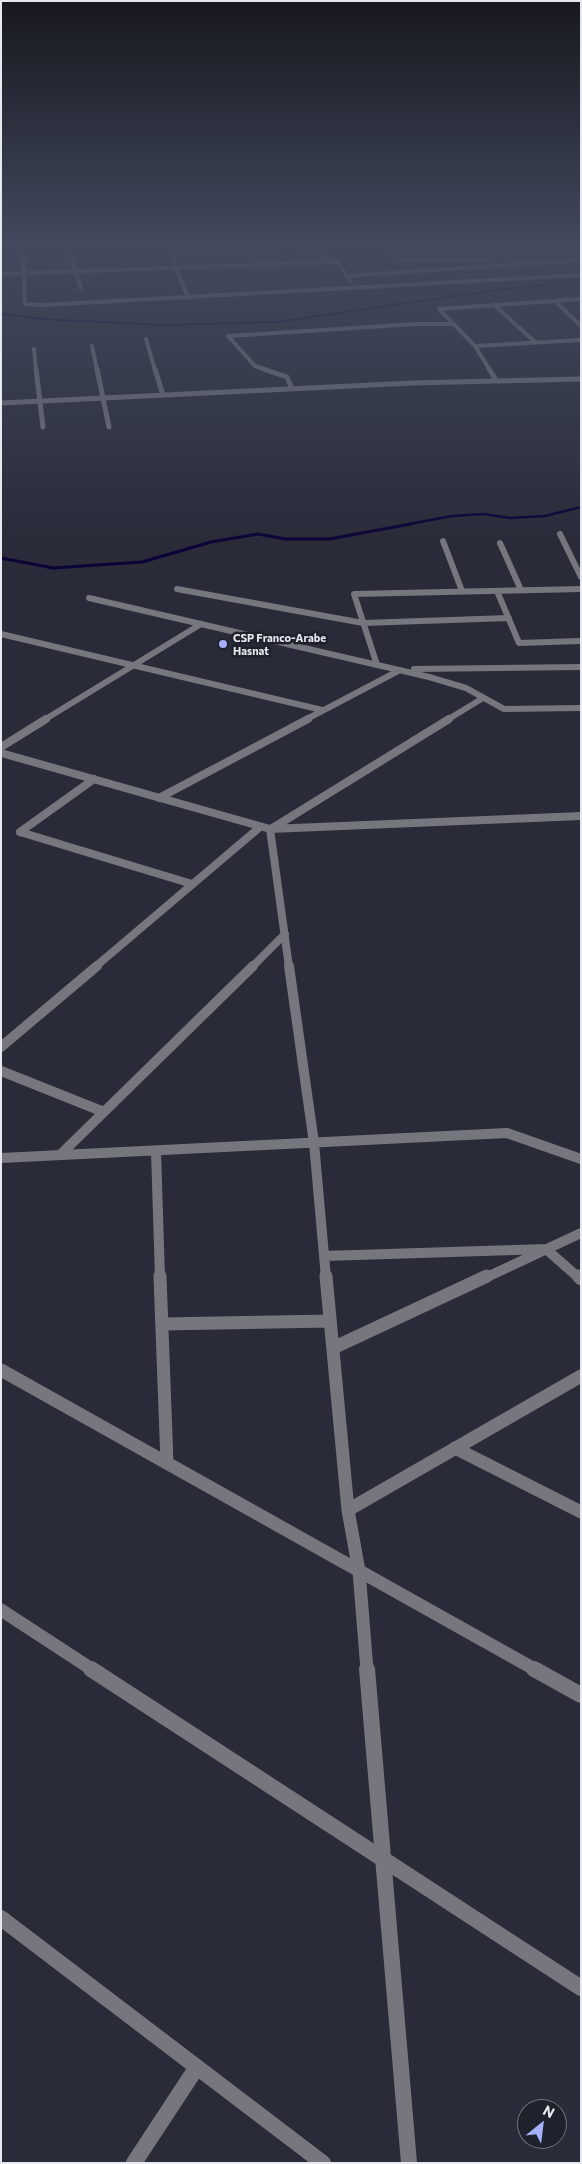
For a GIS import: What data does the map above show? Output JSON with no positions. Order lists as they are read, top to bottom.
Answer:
{
  "places": ["CSP Franco-Arabe Hasnat"],
  "north": "top right"
}
